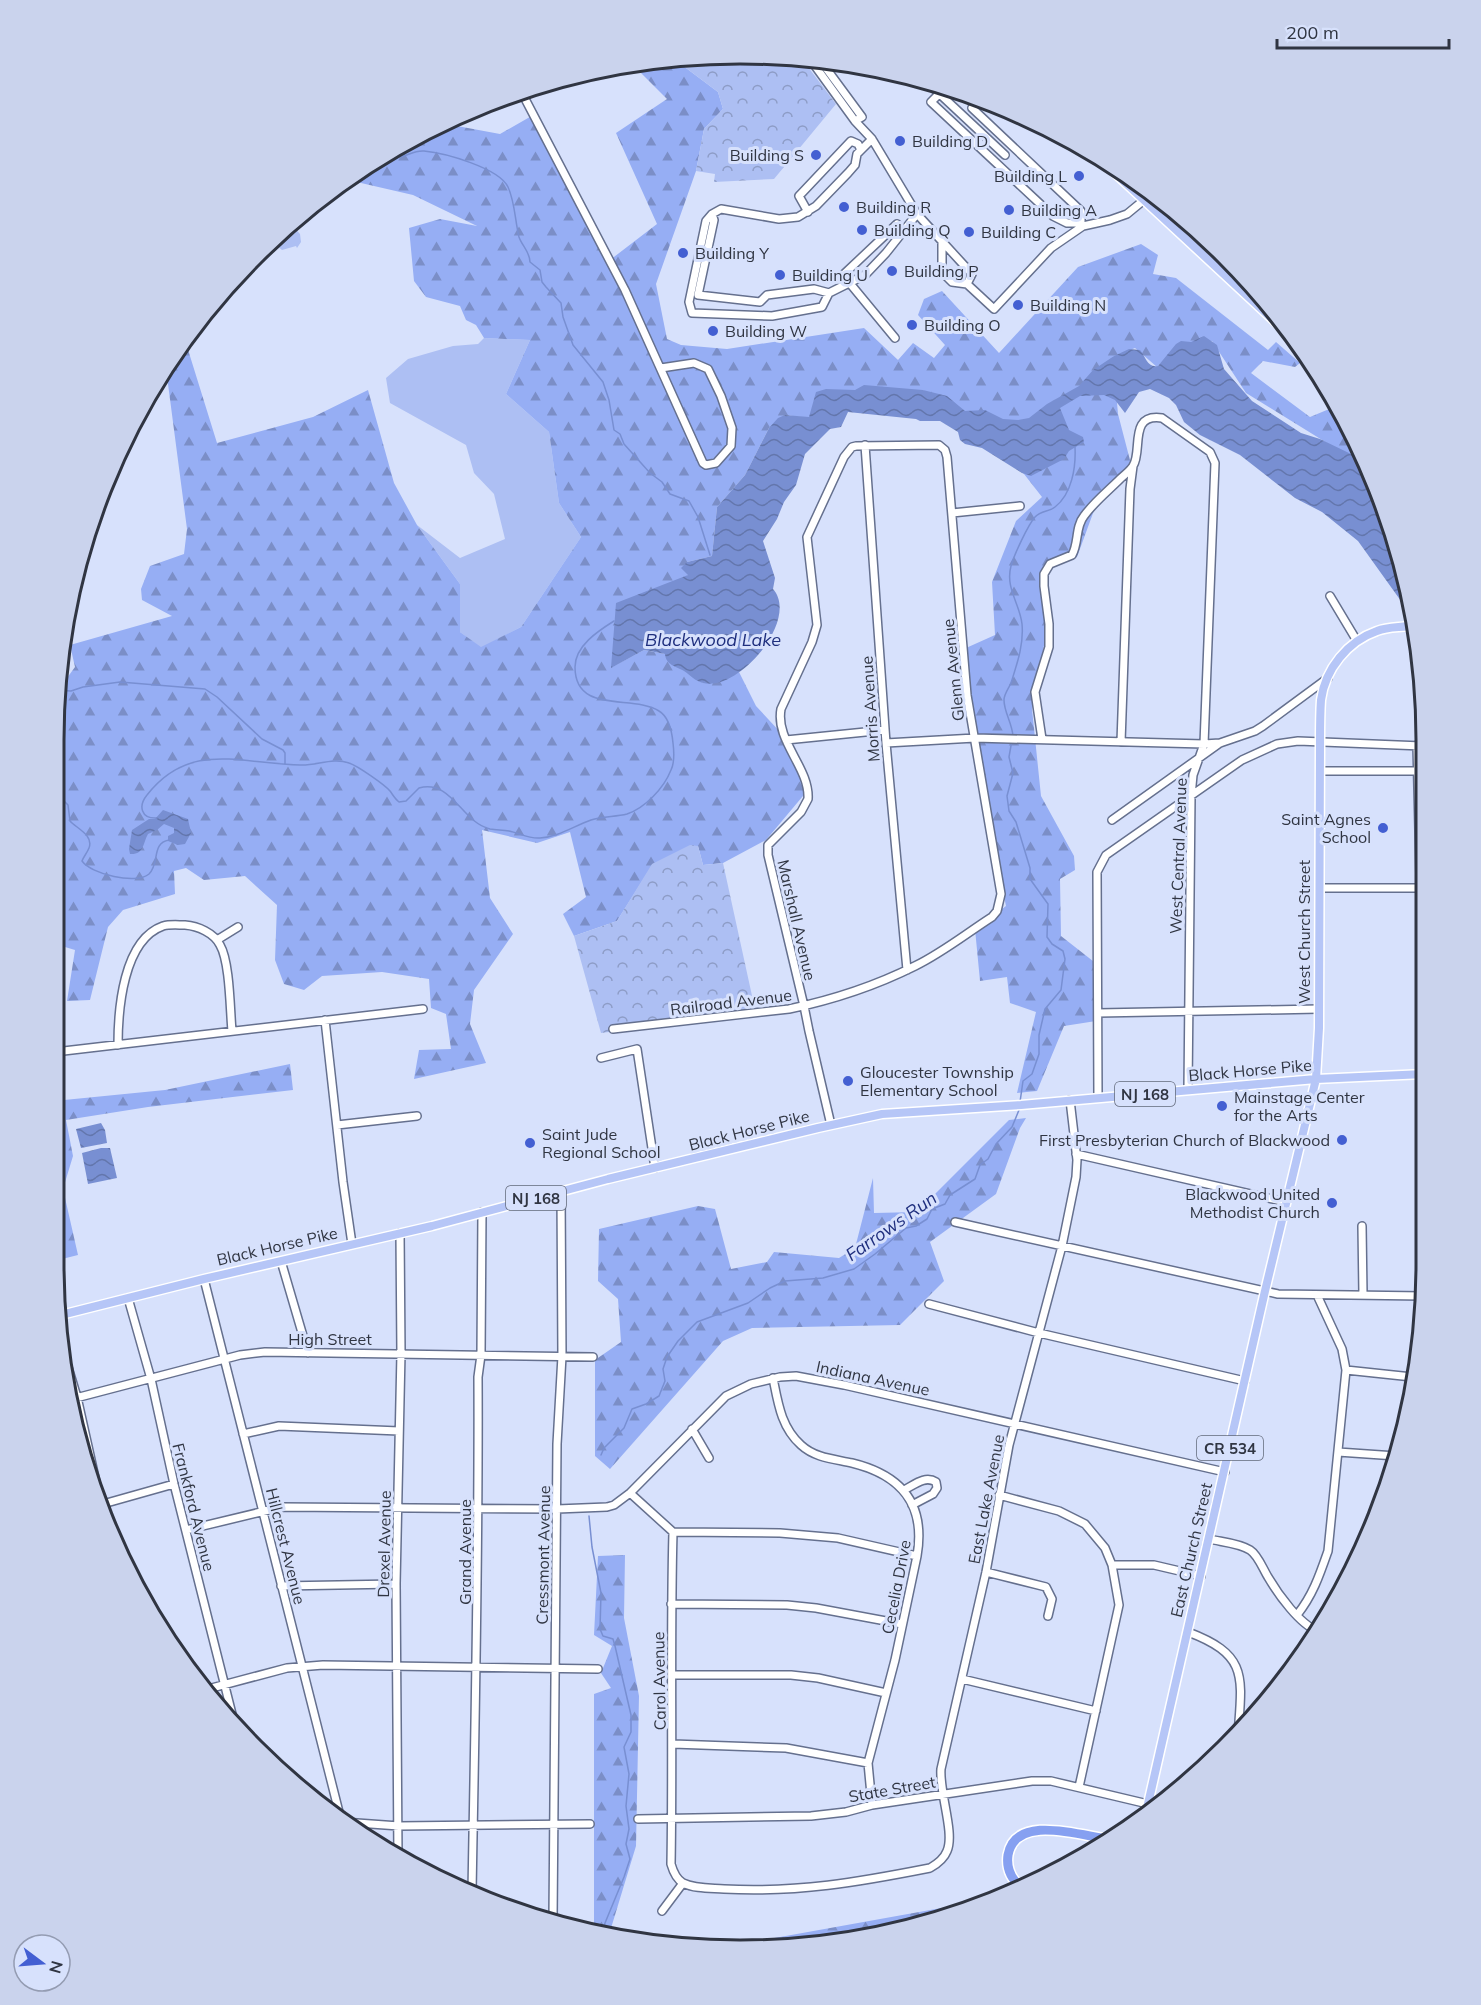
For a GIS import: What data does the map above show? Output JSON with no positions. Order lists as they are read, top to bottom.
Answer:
{
  "streets": {
    "main road": [
      "West Church Street",
      "Black Horse Pike",
      "NJ 168",
      "CR 534",
      "East Church Street"
    ],
    "street": [
      "Glenn Avenue",
      "Morris Avenue",
      "West Central Avenue",
      "Marshall Avenue",
      "Railroad Avenue",
      "High Street",
      "Indiana Avenue",
      "East Lake Avenue",
      "Frankford Avenue",
      "Drexel Avenue",
      "Hillcrest Avenue",
      "Grand Avenue",
      "Cressmont Avenue",
      "Cecelia Drive",
      "Carol Avenue",
      "State Street"
    ]
  },
  "crossings": [
    ["Glenn Avenue", "Morris Avenue"],
    ["Glenn Avenue", "Marshall Avenue"],
    ["Glenn Avenue", "Railroad Avenue"],
    ["Morris Avenue", "Marshall Avenue"],
    ["Morris Avenue", "Railroad Avenue"],
    ["West Central Avenue", "Black Horse Pike"],
    ["Marshall Avenue", "Railroad Avenue"],
    ["Marshall Avenue", "Black Horse Pike"],
    ["West Church Street", "Black Horse Pike"],
    ["West Church Street", "East Church Street"],
    ["Black Horse Pike", "East Lake Avenue"],
    ["Black Horse Pike", "Frankford Avenue"],
    ["Black Horse Pike", "Drexel Avenue"],
    ["Black Horse Pike", "Hillcrest Avenue"],
    ["Black Horse Pike", "East Church Street"],
    ["Black Horse Pike", "Grand Avenue"],
    ["Black Horse Pike", "Cressmont Avenue"],
    ["High Street", "Frankford Avenue"],
    ["High Street", "Drexel Avenue"],
    ["High Street", "Hillcrest Avenue"],
    ["High Street", "Grand Avenue"],
    ["High Street", "Cressmont Avenue"],
    ["Indiana Avenue", "East Lake Avenue"],
    ["Indiana Avenue", "Frankford Avenue"],
    ["Indiana Avenue", "Drexel Avenue"],
    ["Indiana Avenue", "Hillcrest Avenue"],
    ["Indiana Avenue", "East Church Street"],
    ["Indiana Avenue", "Grand Avenue"],
    ["Indiana Avenue", "Cressmont Avenue"],
    ["Indiana Avenue", "Cecelia Drive"],
    ["East Lake Avenue", "Carol Avenue"],
    ["East Lake Avenue", "State Street"],
    ["East Church Street", "State Street"],
    ["Cecelia Drive", "State Street"],
    ["Carol Avenue", "State Street"]
  ],
  "water": ["Blackwood Lake", "Farrows Run"],
  "places": [
    "Building D",
    "Building S",
    "Building L",
    "Building R",
    "Building A",
    "Building Q",
    "Building C",
    "Building Y",
    "Building P",
    "Building U",
    "Building N",
    "Building O",
    "Building W",
    "Saint Agnes School",
    "Gloucester Township Elementary School",
    "Mainstage Center for the Arts",
    "First Presbyterian Church of Blackwood",
    "Saint Jude Regional School",
    "Blackwood United Methodist Church"
  ],
  "scale_bar": "200 m",
  "north": "right"
}
